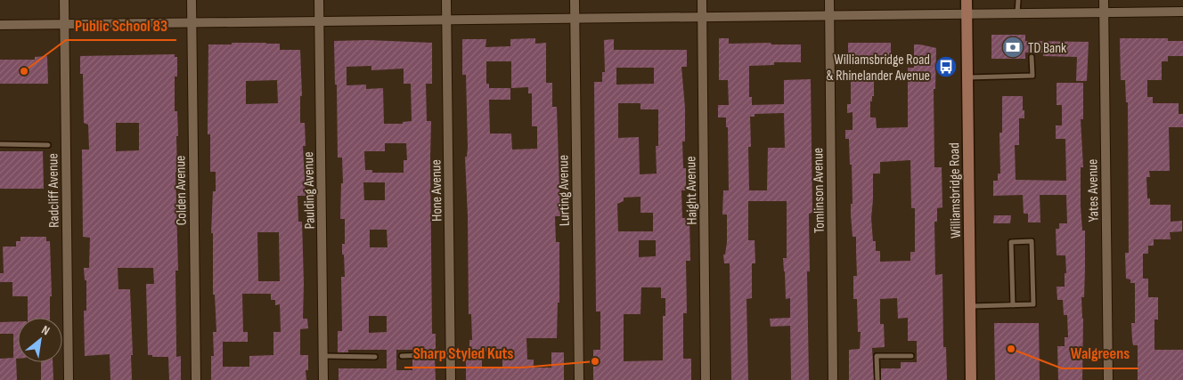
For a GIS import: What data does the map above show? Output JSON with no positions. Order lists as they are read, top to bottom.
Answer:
{
  "streets": {
    "main road": ["Williamsbridge Road"],
    "street": [
      "Radcliff Avenue",
      "Colden Avenue",
      "Paulding Avenue",
      "Hone Avenue",
      "Lurting Avenue",
      "Haight Avenue",
      "Tomlinson Avenue",
      "Yates Avenue"
    ]
  },
  "places": {
    "bank": ["TD Bank"],
    "bus stop": ["Williamsbridge Road & Rhinelander Avenue"],
    "other": ["Public School 83", "Walgreens", "Sharp Styled Kuts"]
  },
  "north": "top right"
}
